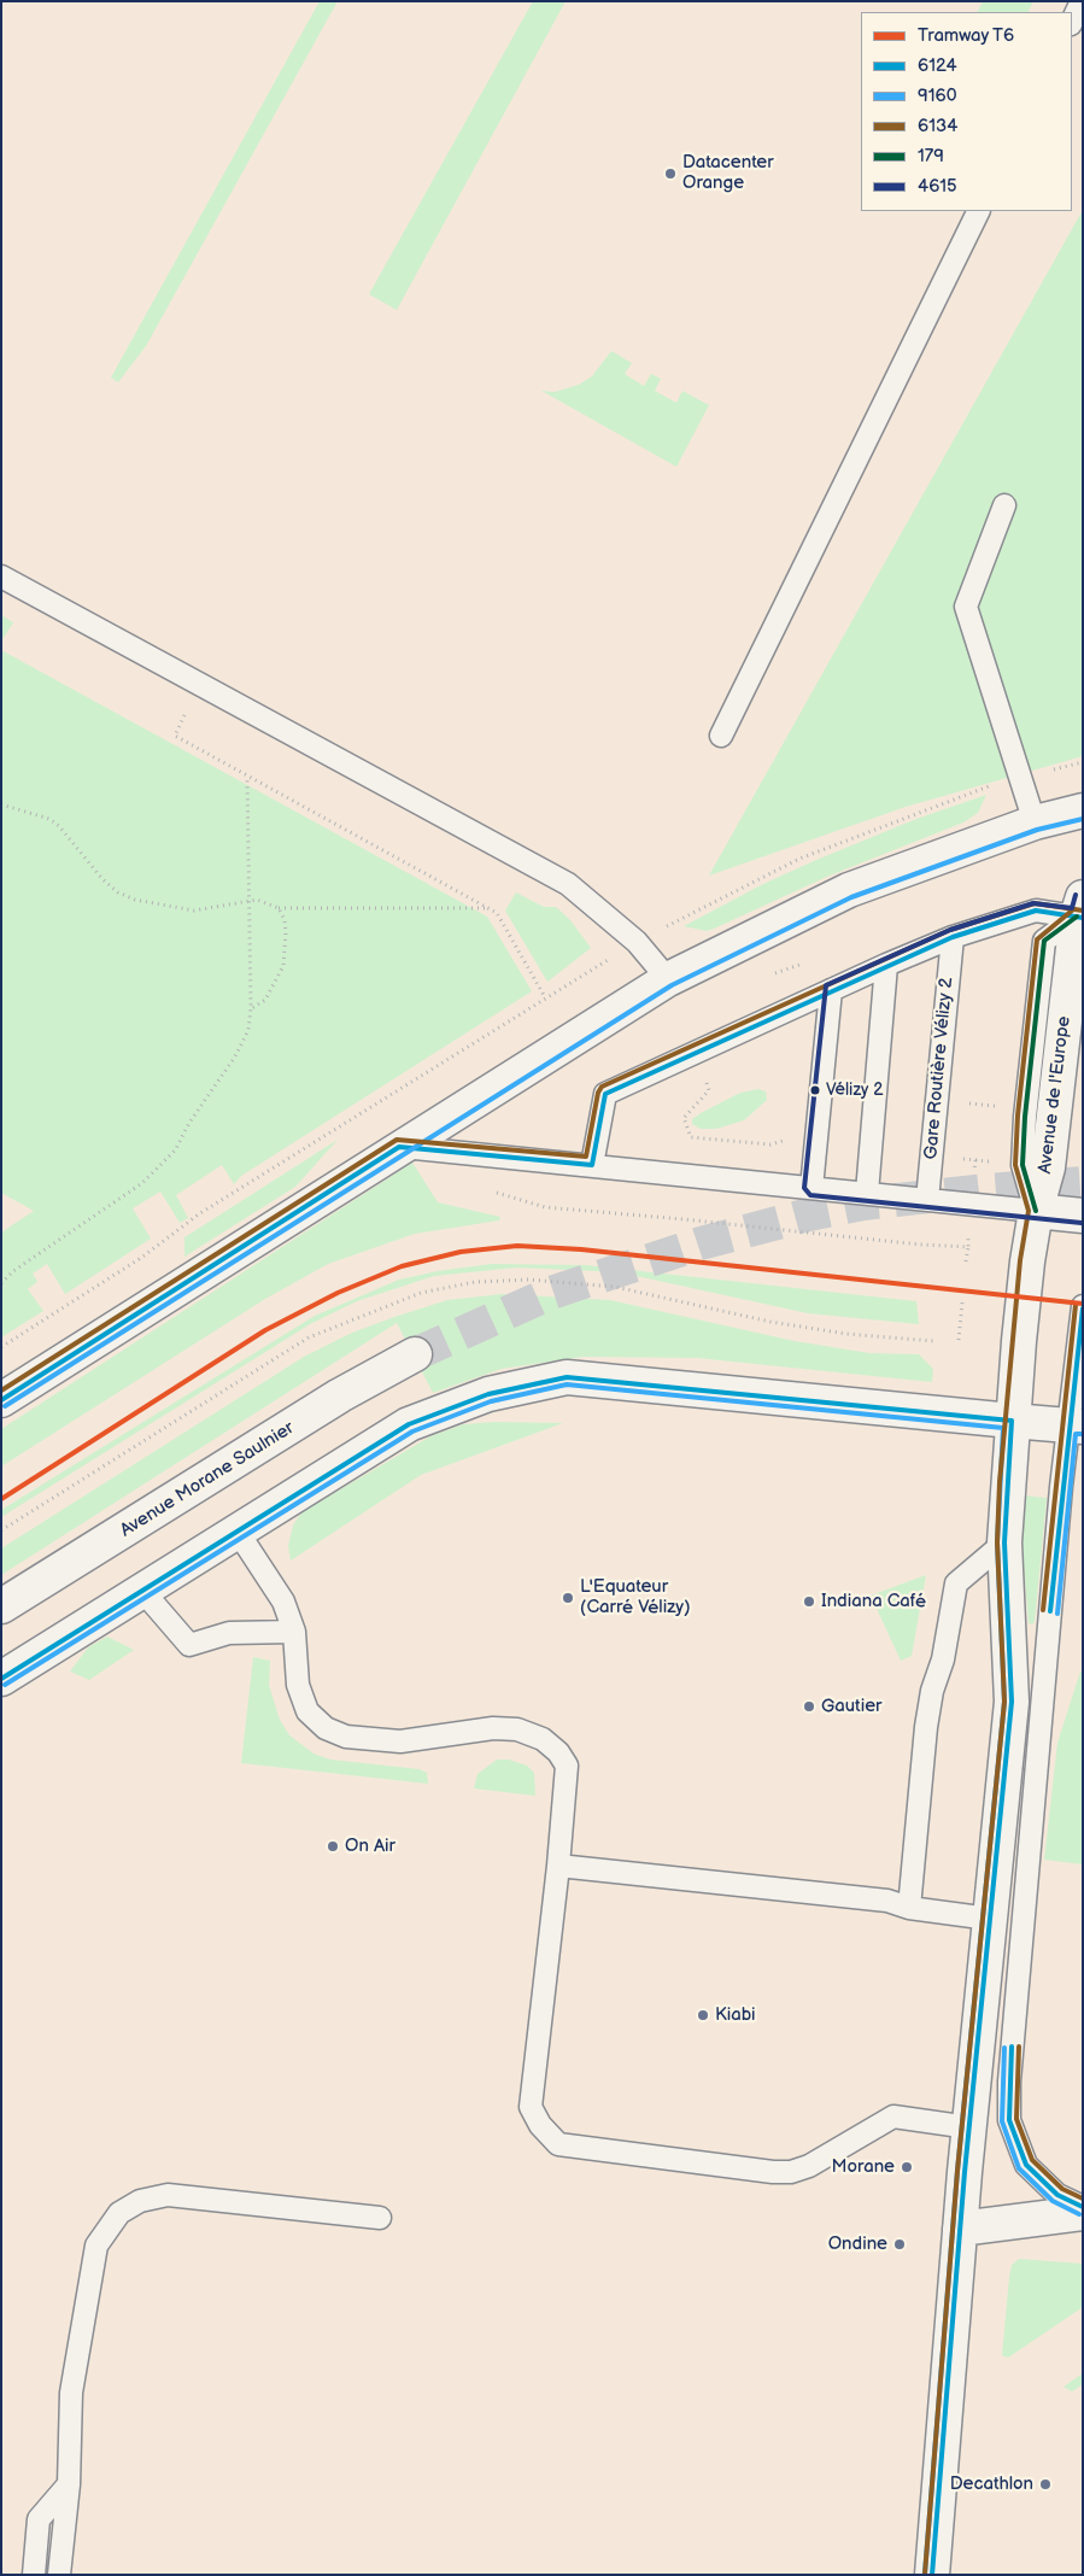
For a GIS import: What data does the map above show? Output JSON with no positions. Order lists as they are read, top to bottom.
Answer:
{
  "streets": {
    "main road": ["Avenue de l'Europe", "Avenue Morane Saulnier"],
    "lane": ["Gare Routière Vélizy 2"]
  },
  "places": [
    "Datacenter Orange",
    "Vélizy 2",
    "L'Equateur (Carré Vélizy)",
    "Indiana Café",
    "Gautier",
    "On Air",
    "Kiabi",
    "Morane",
    "Ondine",
    "Decathlon"
  ],
  "lines": [
    "transit line 9160",
    "transit line 4615",
    "transit line 6134",
    "transit line 6124",
    "transit line 179",
    "tram line T6"
  ],
  "legend": [
    "Tramway T6",
    "6124",
    "9160",
    "6134",
    "179",
    "4615"
  ]
}
